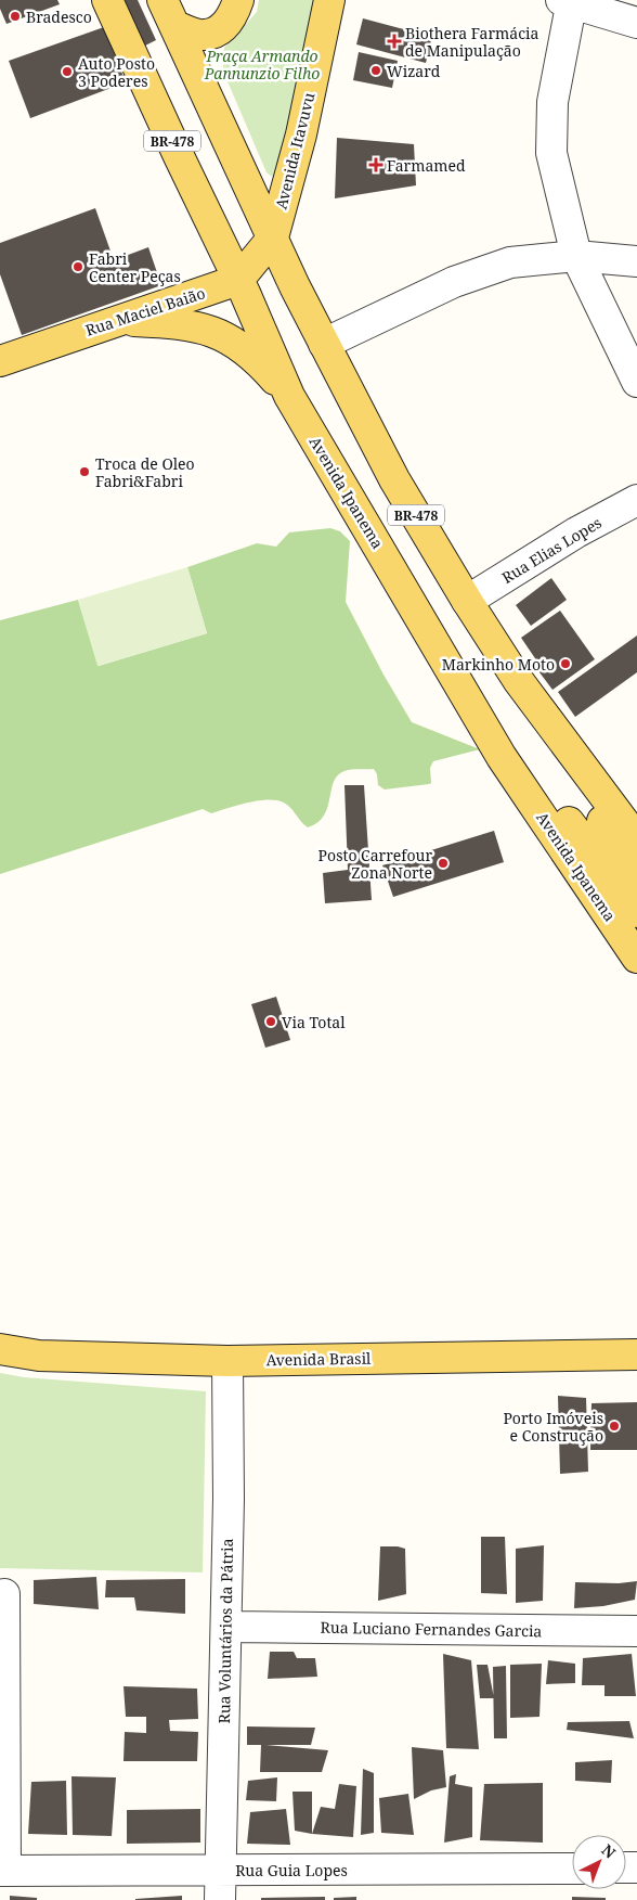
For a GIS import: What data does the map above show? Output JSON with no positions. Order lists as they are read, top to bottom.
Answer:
{
  "streets": {
    "main road": [
      "BR-478",
      "Avenida Itavuvu",
      "Rua Maciel Baião",
      "Avenida Ipanema",
      "Avenida Brasil"
    ],
    "street": [
      "Rua Elias Lopes",
      "Rua Luciano Fernandes Garcia",
      "Rua Voluntários da Pátria",
      "Rua Guia Lopes"
    ]
  },
  "crossings": [
    ["BR-478", "Avenida Itavuvu"],
    ["BR-478", "Rua Elias Lopes"],
    ["Rua Maciel Baião", "Avenida Ipanema"],
    ["Avenida Brasil", "Rua Voluntários da Pátria"],
    ["Rua Luciano Fernandes Garcia", "Rua Voluntários da Pátria"],
    ["Rua Voluntários da Pátria", "Rua Guia Lopes"]
  ],
  "parks": ["Praça Armando Pannunzio Filho"],
  "places": {
    "other": [
      "Bradesco",
      "Wizard",
      "Auto Posto 3 Poderes",
      "Fabri Center Peças",
      "Troca de Oleo Fabri&Fabri",
      "Markinho Moto",
      "Posto Carrefour Zona Norte",
      "Via Total",
      "Porto Imóveis e Construção"
    ],
    "health": ["Biothera Farmácia de Manipulação", "Farmamed"]
  },
  "north": "top right"
}
